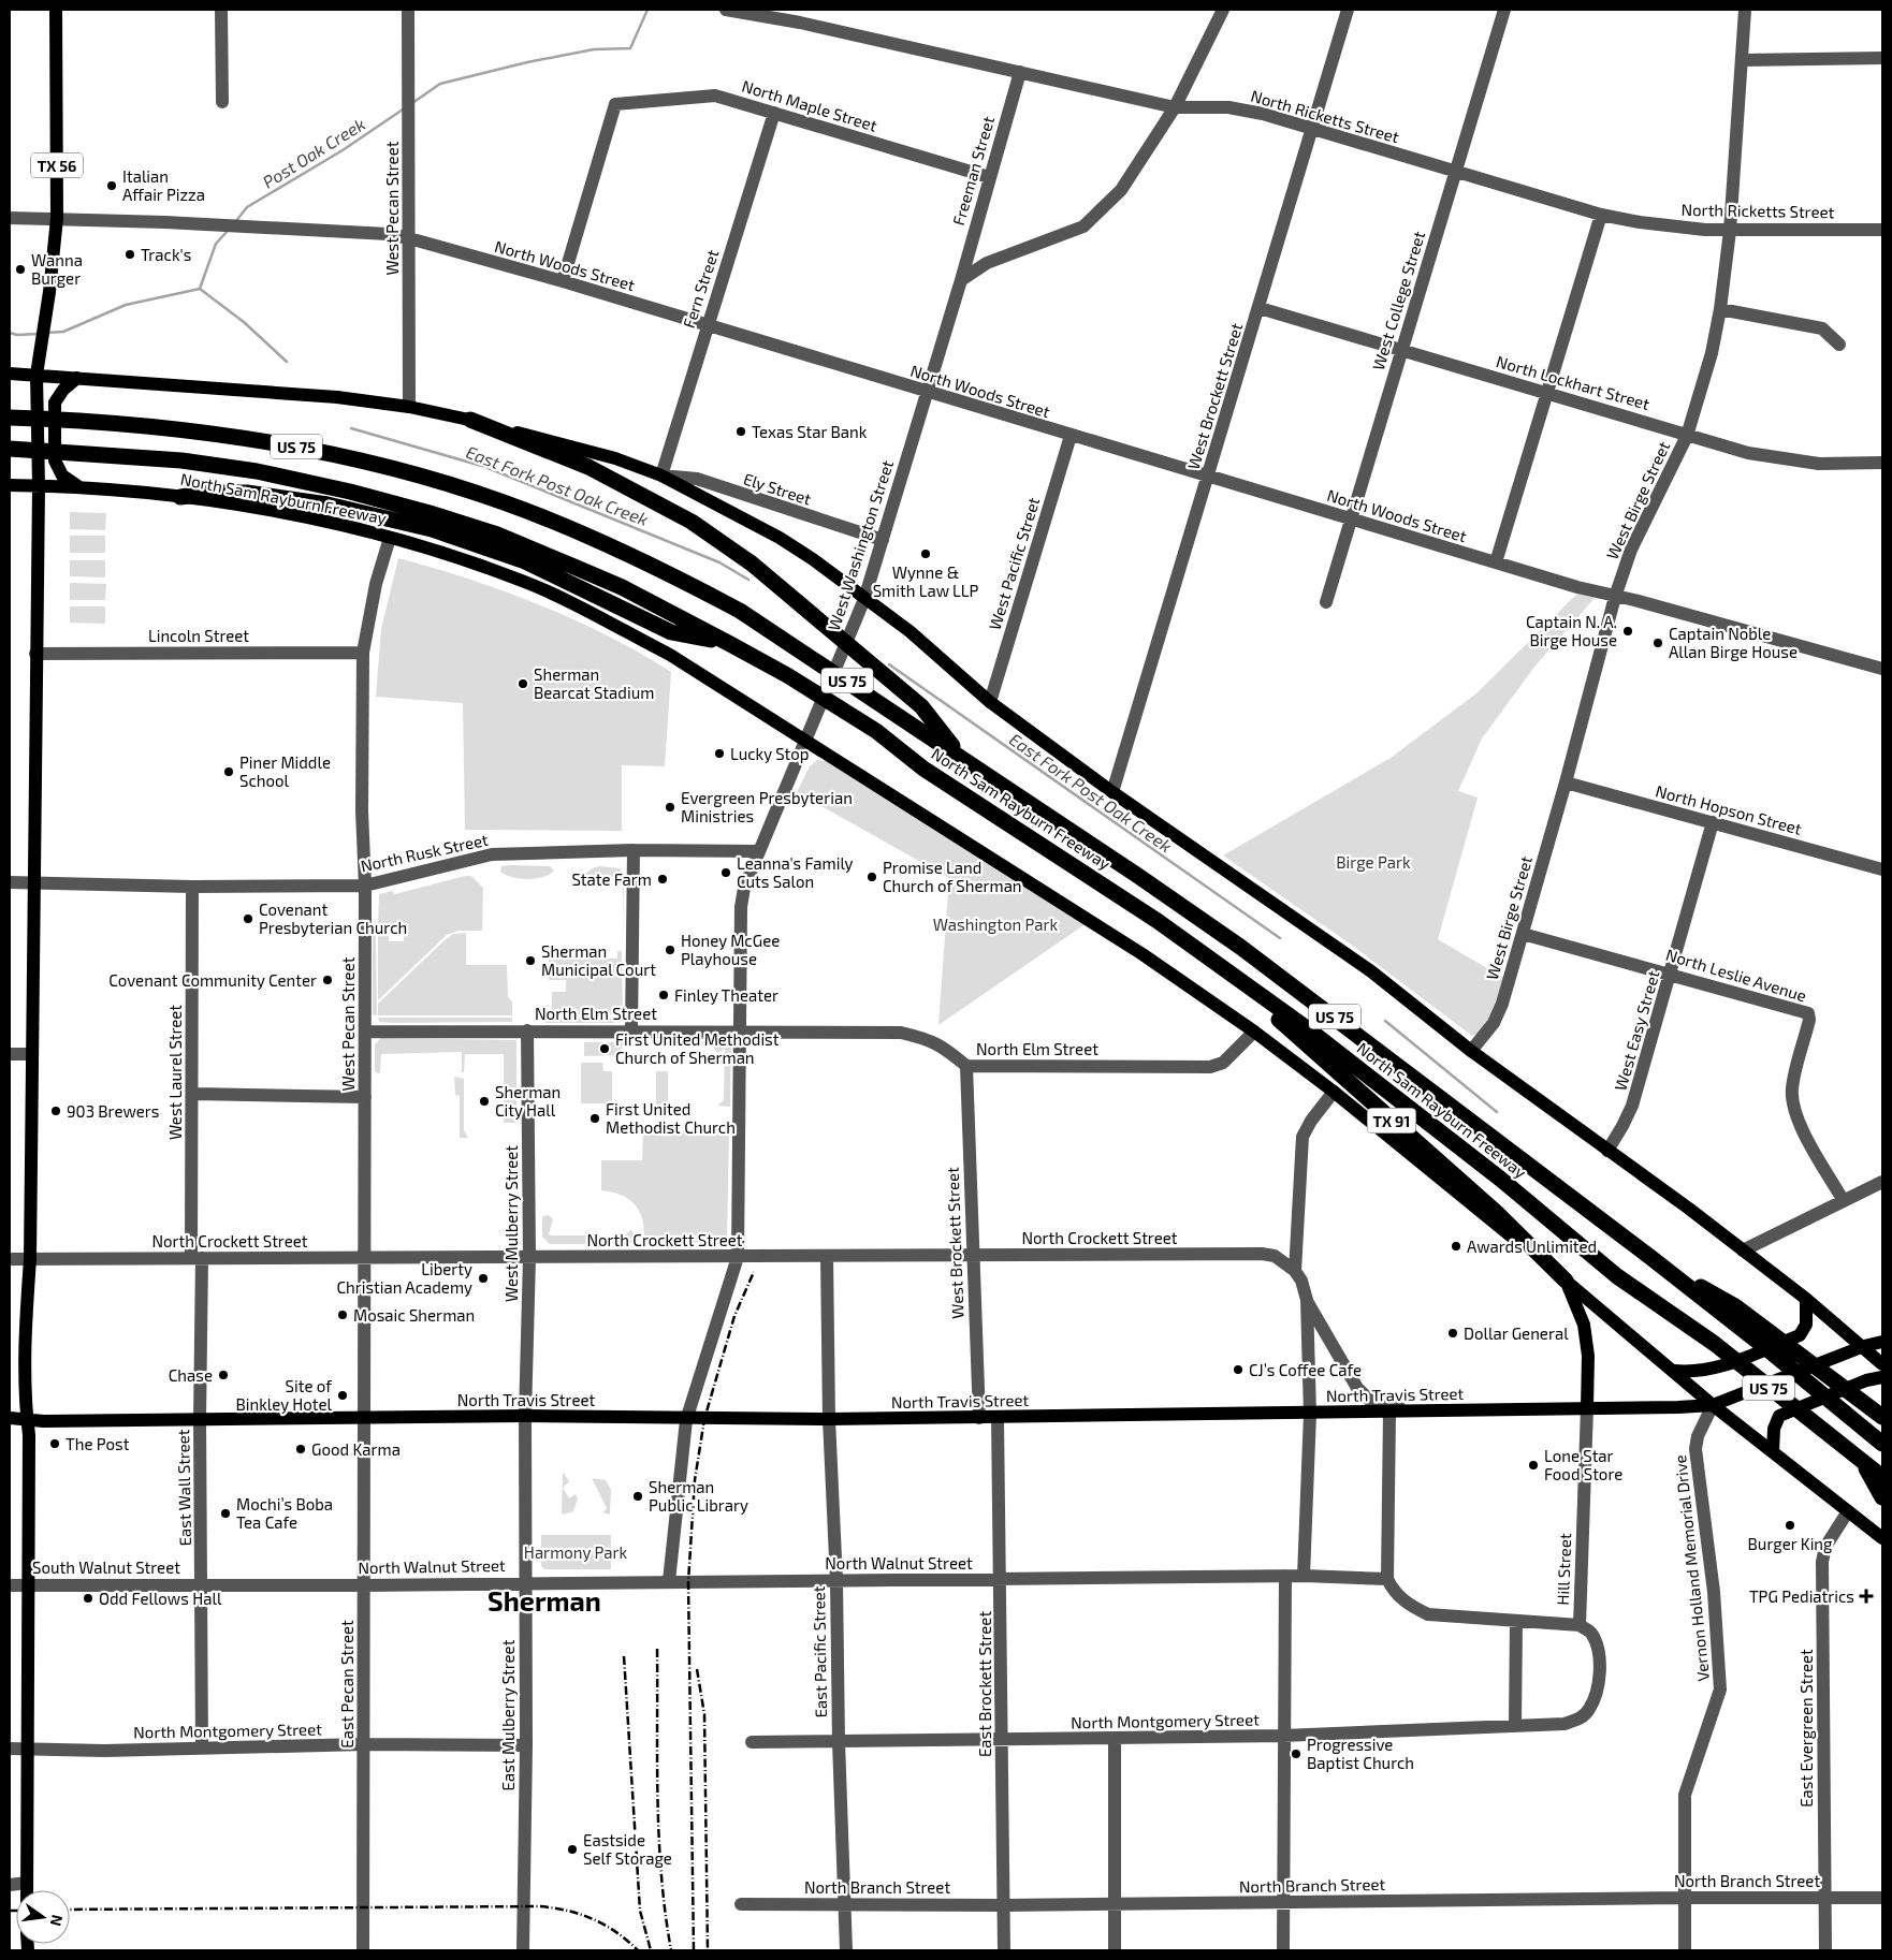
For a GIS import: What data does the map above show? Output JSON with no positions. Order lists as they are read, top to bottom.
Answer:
{
  "streets": {
    "highway": ["US 75", "North Sam Rayburn Freeway", "TX 91"],
    "main road": ["TX 56", "North Travis Street"],
    "street": [
      "North Maple Street",
      "North Ricketts Street",
      "Freeman Street",
      "West Pecan Street",
      "North Woods Street",
      "Fern Street",
      "West College Street",
      "North Lockhart Street",
      "West Brockett Street",
      "Ely Street",
      "West Birge Street",
      "West Washington Street",
      "West Pacific Street",
      "Lincoln Street",
      "North Hopson Street",
      "North Rusk Street",
      "North Leslie Avenue",
      "North Elm Street",
      "West Easy Street",
      "West Laurel Street",
      "West Mulberry Street",
      "North Crockett Street",
      "East Wall Street",
      "North Walnut Street",
      "South Walnut Street",
      "Vernon Holland Memorial Drive",
      "Hill Street",
      "East Pacific Street",
      "East Pecan Street",
      "East Brockett Street",
      "East Mulberry Street",
      "North Montgomery Street",
      "East Evergreen Street",
      "North Branch Street"
    ]
  },
  "crossings": [
    ["North Maple Street", "Freeman Street"],
    ["North Maple Street", "North Woods Street"],
    ["North Maple Street", "Fern Street"],
    ["North Ricketts Street", "Freeman Street"],
    ["North Ricketts Street", "West College Street"],
    ["North Ricketts Street", "West Brockett Street"],
    ["North Ricketts Street", "West Birge Street"],
    ["TX 56", "North Woods Street"],
    ["TX 56", "North Sam Rayburn Freeway"],
    ["TX 56", "Lincoln Street"],
    ["TX 56", "North Rusk Street"],
    ["TX 56", "North Crockett Street"],
    ["TX 56", "North Travis Street"],
    ["TX 56", "South Walnut Street"],
    ["TX 56", "North Montgomery Street"],
    ["Freeman Street", "West Washington Street"],
    ["West Pecan Street", "North Woods Street"],
    ["West Pecan Street", "North Sam Rayburn Freeway"],
    ["West Pecan Street", "Lincoln Street"],
    ["West Pecan Street", "North Rusk Street"],
    ["West Pecan Street", "North Elm Street"],
    ["West Pecan Street", "North Crockett Street"],
    ["West Pecan Street", "North Travis Street"],
    ["West Pecan Street", "East Pecan Street"],
    ["North Woods Street", "Fern Street"],
    ["North Woods Street", "West College Street"],
    ["North Woods Street", "West Brockett Street"],
    ["North Woods Street", "West Birge Street"],
    ["North Woods Street", "West Washington Street"],
    ["North Woods Street", "West Pacific Street"],
    ["Fern Street", "Ely Street"],
    ["West College Street", "North Lockhart Street"],
    ["North Lockhart Street", "West Brockett Street"],
    ["North Lockhart Street", "West Birge Street"],
    ["West Brockett Street", "North Elm Street"],
    ["West Brockett Street", "North Crockett Street"],
    ["West Brockett Street", "North Travis Street"],
    ["Ely Street", "West Washington Street"],
    ["North Sam Rayburn Freeway", "West Washington Street"],
    ["North Sam Rayburn Freeway", "North Elm Street"],
    ["North Sam Rayburn Freeway", "TX 91"],
    ["North Sam Rayburn Freeway", "North Travis Street"],
    ["North Sam Rayburn Freeway", "Vernon Holland Memorial Drive"],
    ["North Sam Rayburn Freeway", "East Evergreen Street"],
    ["West Birge Street", "North Hopson Street"],
    ["West Birge Street", "North Leslie Avenue"],
    ["West Washington Street", "North Rusk Street"],
    ["West Washington Street", "North Elm Street"],
    ["West Washington Street", "North Crockett Street"],
    ["West Washington Street", "North Travis Street"],
    ["West Washington Street", "North Walnut Street"],
    ["North Hopson Street", "West Easy Street"],
    ["North Rusk Street", "West Laurel Street"],
    ["North Leslie Avenue", "West Easy Street"],
    ["North Elm Street", "West Mulberry Street"],
    ["West Laurel Street", "North Crockett Street"],
    ["West Laurel Street", "East Wall Street"],
    ["West Mulberry Street", "North Crockett Street"],
    ["West Mulberry Street", "North Travis Street"],
    ["West Mulberry Street", "East Mulberry Street"],
    ["North Crockett Street", "East Wall Street"],
    ["North Crockett Street", "East Pacific Street"],
    ["North Travis Street", "East Wall Street"],
    ["North Travis Street", "Vernon Holland Memorial Drive"],
    ["North Travis Street", "Hill Street"],
    ["North Travis Street", "East Pacific Street"],
    ["North Travis Street", "East Pecan Street"],
    ["North Travis Street", "East Brockett Street"],
    ["North Travis Street", "East Mulberry Street"],
    ["East Wall Street", "North Walnut Street"],
    ["East Wall Street", "South Walnut Street"],
    ["East Wall Street", "North Montgomery Street"],
    ["North Walnut Street", "South Walnut Street"],
    ["North Walnut Street", "East Pacific Street"],
    ["North Walnut Street", "East Pecan Street"],
    ["North Walnut Street", "East Brockett Street"],
    ["North Walnut Street", "East Mulberry Street"],
    ["Vernon Holland Memorial Drive", "North Branch Street"],
    ["Hill Street", "North Montgomery Street"],
    ["East Pacific Street", "North Montgomery Street"],
    ["East Pacific Street", "North Branch Street"],
    ["East Pecan Street", "North Montgomery Street"],
    ["East Brockett Street", "North Montgomery Street"],
    ["East Brockett Street", "North Branch Street"],
    ["East Mulberry Street", "North Montgomery Street"],
    ["East Evergreen Street", "North Branch Street"]
  ],
  "districts": ["Sherman"],
  "water": ["Post Oak Creek", "East Fork Post Oak Creek"],
  "parks": ["Birge Park", "Washington Park", "Harmony Park"],
  "places": {
    "other": [
      "Italian Affair Pizza",
      "Track's",
      "Wanna Burger",
      "Texas Star Bank",
      "Wynne & Smith Law LLP",
      "Captain N. A. Birge House",
      "Captain Noble Allan Birge House",
      "Sherman Bearcat Stadium",
      "Lucky Stop",
      "Piner Middle School",
      "Evergreen Presbyterian Ministries",
      "Leanna's Family Cuts Salon",
      "Promise Land Church of Sherman",
      "State Farm",
      "Covenant Presbyterian Church",
      "Honey McGee Playhouse",
      "Sherman Municipal Court",
      "Covenant Community Center",
      "Finley Theater",
      "First United Methodist Church of Sherman",
      "Sherman City Hall",
      "903 Brewers",
      "First United Methodist Church",
      "Awards Unlimited",
      "Liberty Christian Academy",
      "Mosaic Sherman",
      "Dollar General",
      "CJ’s Coffee Cafe",
      "Chase",
      "Site of Binkley Hotel",
      "The Post",
      "Good Karma",
      "Lone Star Food Store",
      "Sherman Public Library",
      "Mochi’s Boba Tea Cafe",
      "Burger King",
      "Odd Fellows Hall",
      "Progressive Baptist Church",
      "Eastside Self Storage"
    ],
    "health": ["TPG Pediatrics"]
  },
  "north": "right"
}
